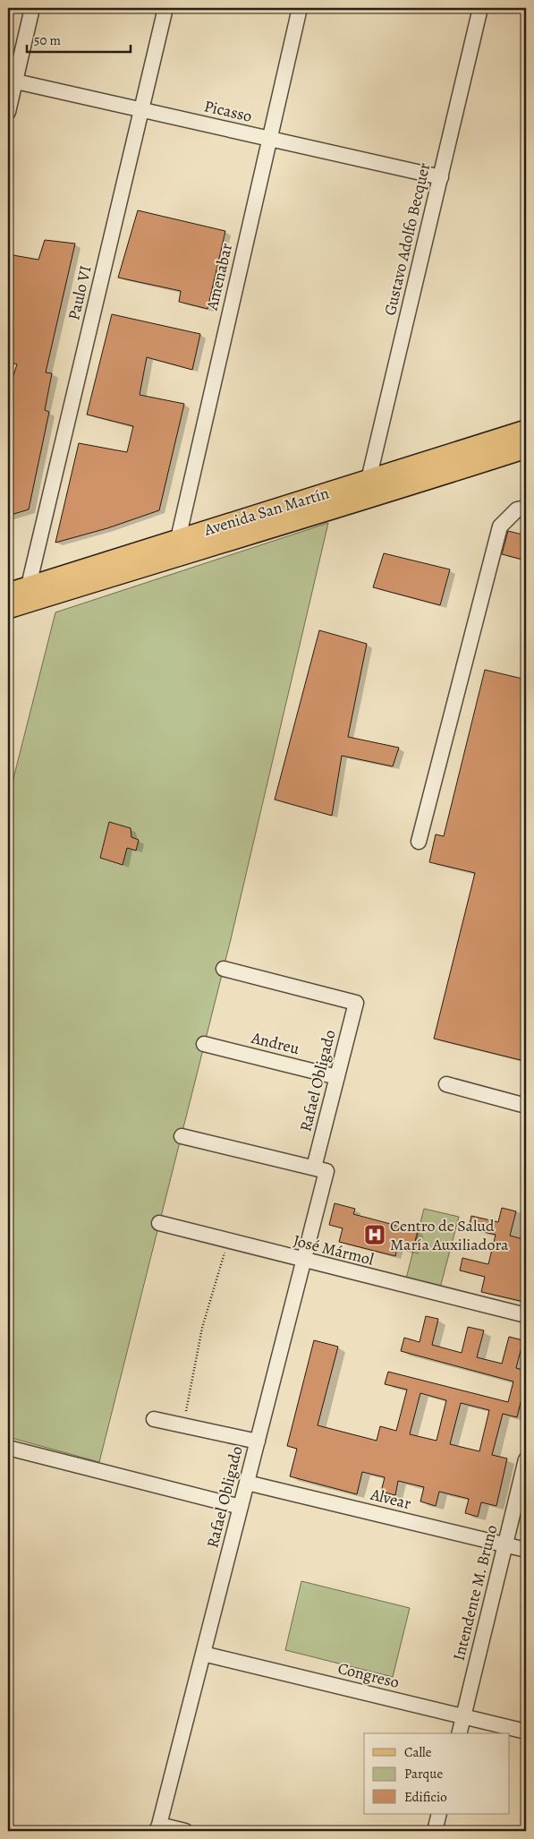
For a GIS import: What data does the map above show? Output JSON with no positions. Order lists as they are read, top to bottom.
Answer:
{
  "streets": {
    "main road": ["Avenida San Martín"],
    "street": [
      "Picasso",
      "Gustavo Adolfo Becquer",
      "Amenabar",
      "Paulo VI",
      "Andreu",
      "Rafael Obligado",
      "José Mármol",
      "Alvear",
      "Intendente M. Bruno",
      "Congreso"
    ]
  },
  "crossings": [
    ["Picasso", "Gustavo Adolfo Becquer"],
    ["Picasso", "Amenabar"],
    ["Picasso", "Paulo VI"],
    ["Gustavo Adolfo Becquer", "Avenida San Martín"],
    ["Amenabar", "Avenida San Martín"],
    ["Paulo VI", "Avenida San Martín"],
    ["Andreu", "Rafael Obligado"],
    ["Rafael Obligado", "José Mármol"],
    ["Rafael Obligado", "Alvear"],
    ["Rafael Obligado", "Congreso"],
    ["Alvear", "Intendente M. Bruno"],
    ["Intendente M. Bruno", "Congreso"]
  ],
  "places": {
    "hospital": ["Centro de Salud María Auxiliadora"]
  },
  "legend": ["Calle", "Parque", "Edificio"],
  "scale_bar": "50 m"
}
